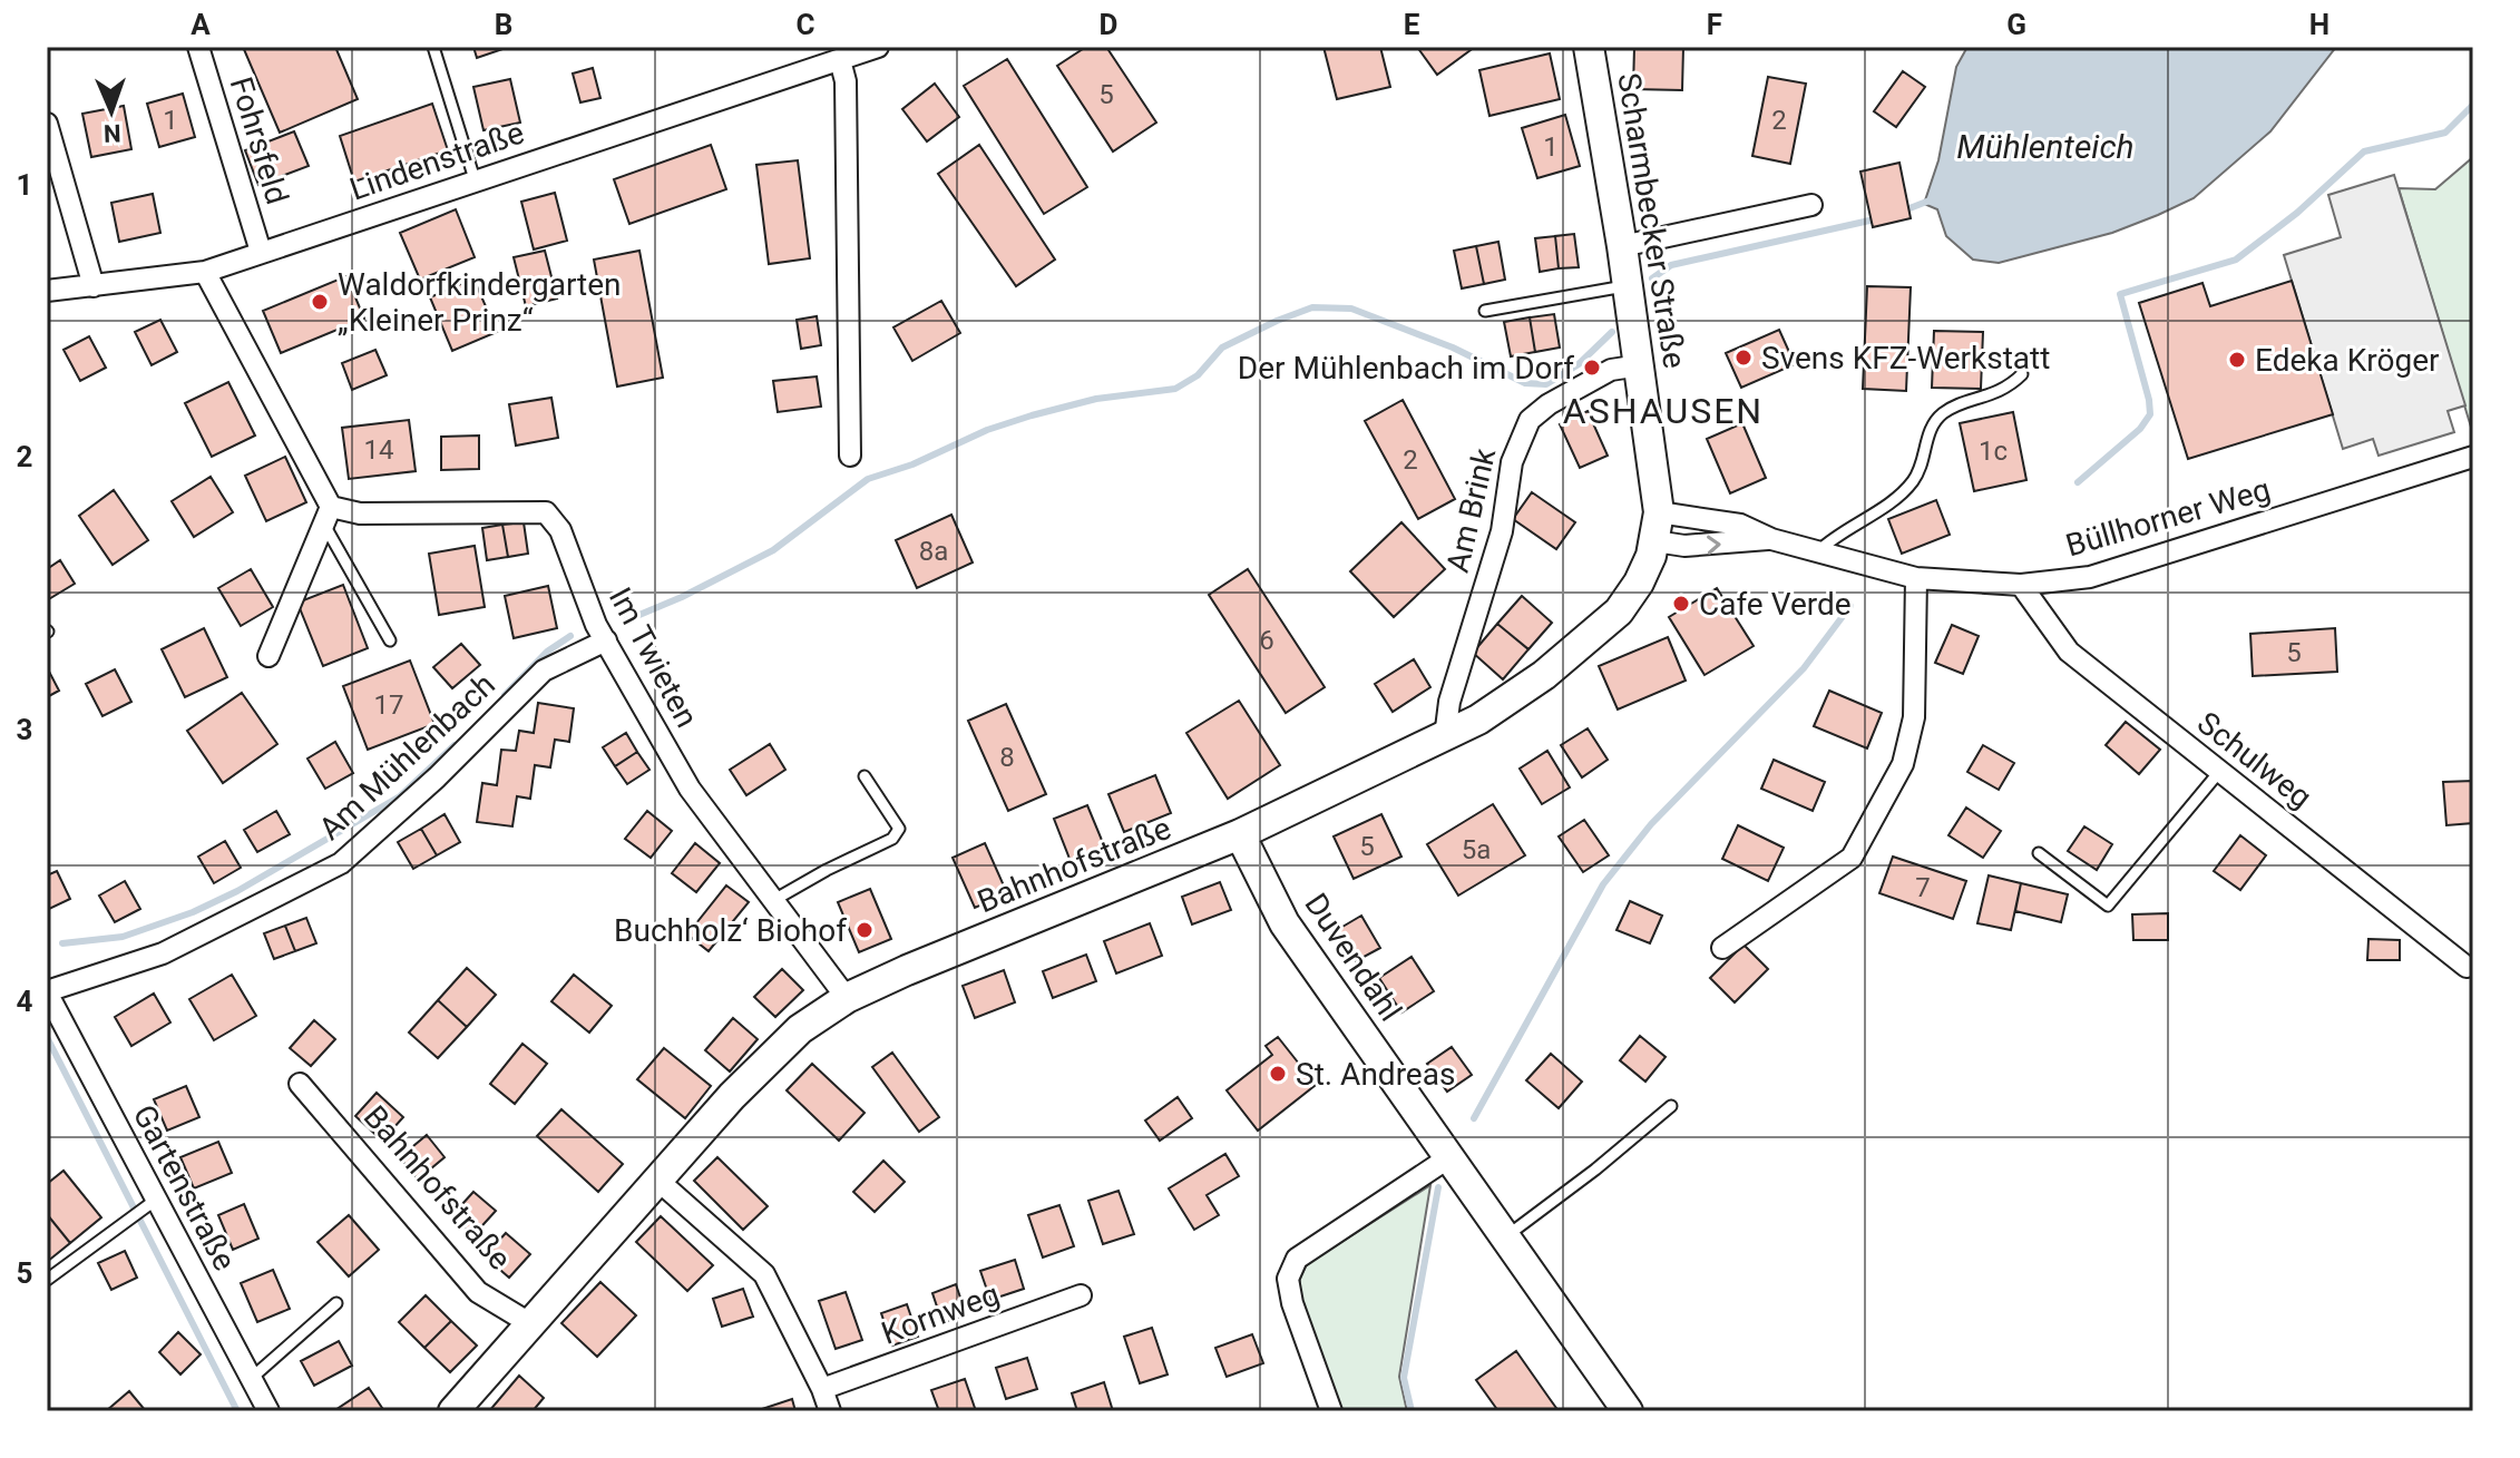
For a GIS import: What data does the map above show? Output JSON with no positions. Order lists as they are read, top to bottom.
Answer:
{
  "streets": {
    "street": [
      "Fohrsfeld",
      "Lindenstraße",
      "Scharmbecker Straße",
      "Am Brink",
      "Büllhorner Weg",
      "Im Twieten",
      "Am Mühlenbach",
      "Schulweg",
      "Bahnhofstraße",
      "Duvendahl",
      "Gartenstraße",
      "Kornweg"
    ]
  },
  "crossings": [
    ["Fohrsfeld", "Lindenstraße"],
    ["Scharmbecker Straße", "Am Brink"],
    ["Scharmbecker Straße", "Büllhorner Weg"],
    ["Scharmbecker Straße", "Bahnhofstraße"],
    ["Am Brink", "Bahnhofstraße"],
    ["Büllhorner Weg", "Schulweg"],
    ["Büllhorner Weg", "Bahnhofstraße"],
    ["Im Twieten", "Am Mühlenbach"],
    ["Im Twieten", "Bahnhofstraße"],
    ["Am Mühlenbach", "Gartenstraße"],
    ["Bahnhofstraße", "Duvendahl"]
  ],
  "districts": ["ASHAUSEN"],
  "water": ["Mühlenteich"],
  "places": [
    "Waldorfkindergarten „Kleiner Prinz“",
    "Svens KFZ-Werkstatt",
    "Edeka Kröger",
    "Der Mühlenbach im Dorf",
    "Cafe Verde",
    "Buchholz‘ Biohof",
    "St. Andreas"
  ],
  "house_numbers": [
    "5",
    "1",
    "2",
    "1",
    "14",
    "1c",
    "2",
    "8a",
    "6",
    "5",
    "17",
    "8",
    "5",
    "5a",
    "7"
  ],
  "north": "bottom",
  "grid": {
    "columns": [
      "A",
      "B",
      "C",
      "D",
      "E",
      "F",
      "G",
      "H"
    ],
    "rows": [
      "1",
      "2",
      "3",
      "4",
      "5"
    ]
  }
}
